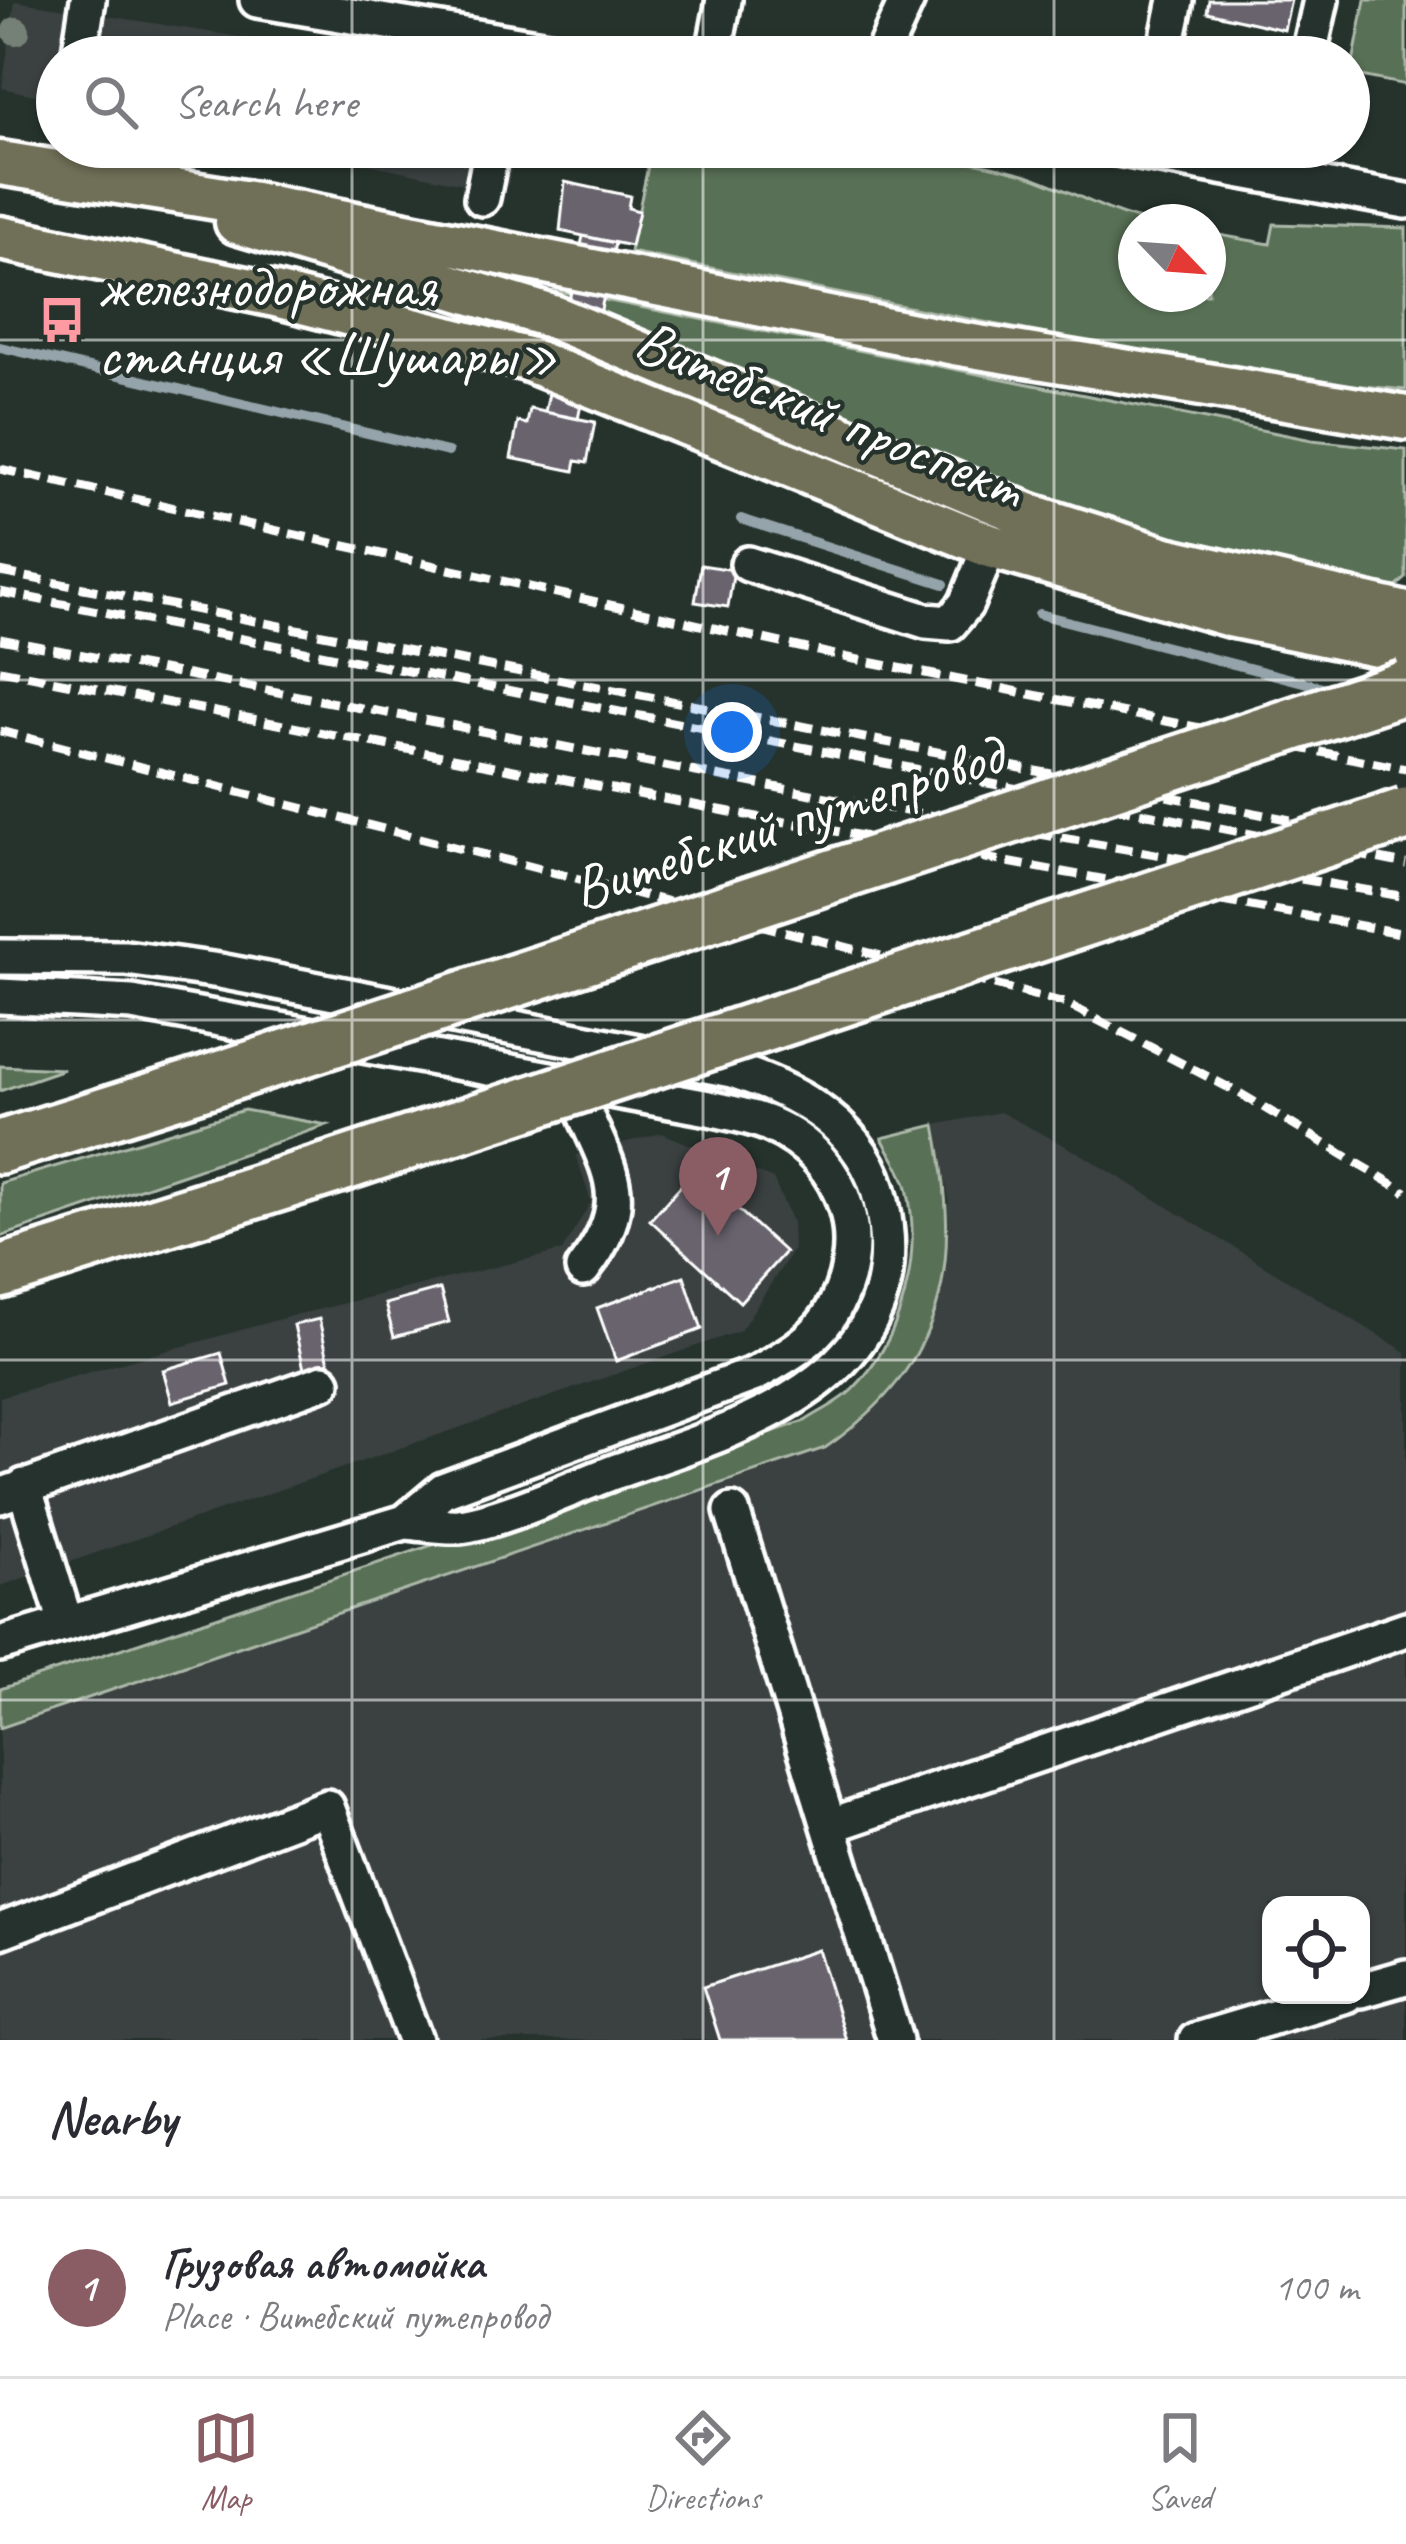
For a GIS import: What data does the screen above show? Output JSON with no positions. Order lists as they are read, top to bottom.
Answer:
{
  "streets": {
    "highway": ["Витебский путепровод"],
    "main road": ["Витебский проспект"]
  },
  "places": {
    "bus stop": ["железнодорожная станция «Шушары»"]
  },
  "north": "bottom right",
  "page": {
    "search": "Search here",
    "pins": "1",
    "heading": "Nearby",
    "list": [
      {
        "mark": "1",
        "name": "Грузовая автомойка",
        "note": "Place · Витебский путепровод",
        "value": "100 m"
      }
    ],
    "nav": ["Map", "Directions", "Saved"]
  }
}
